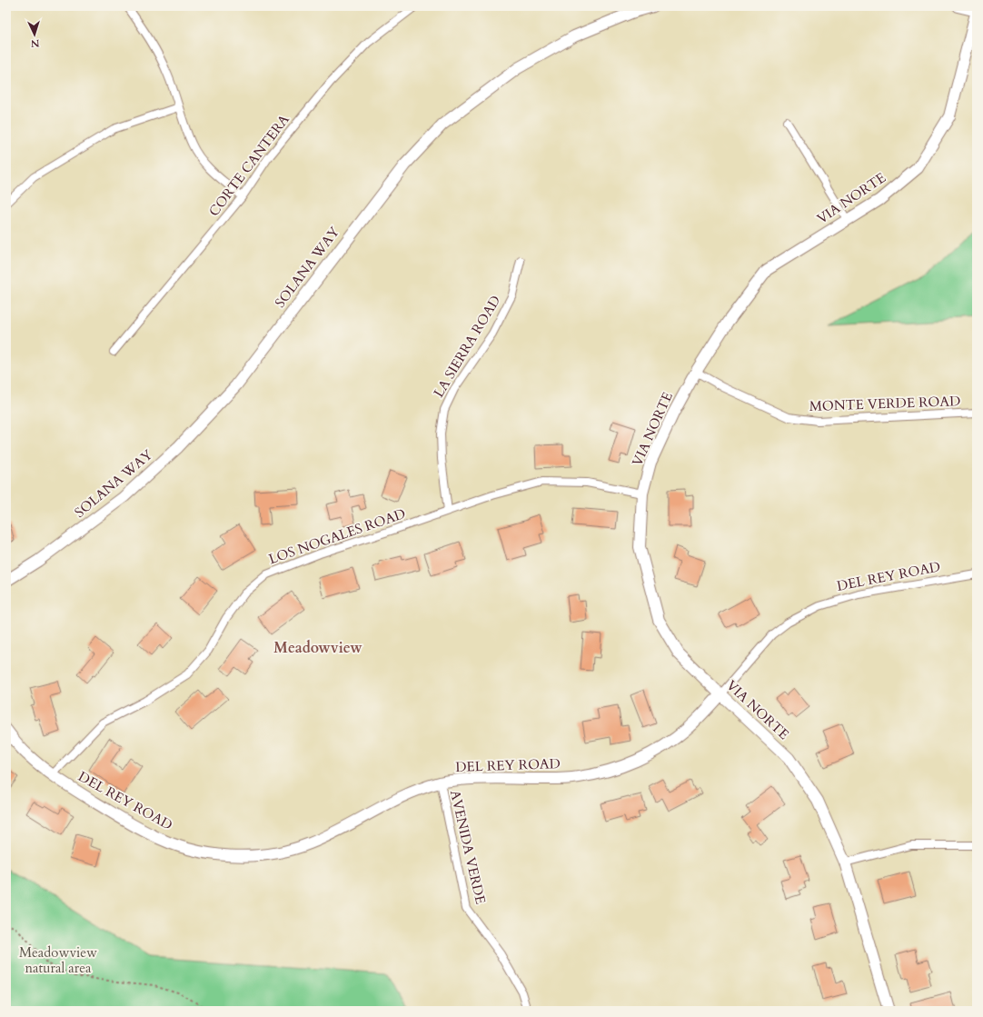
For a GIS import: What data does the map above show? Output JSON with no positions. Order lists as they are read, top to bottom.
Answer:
{
  "streets": {
    "street": [
      "CORTE CANTERA",
      "VIA NORTE",
      "SOLANA WAY",
      "LA SIERRA ROAD",
      "MONTE VERDE ROAD",
      "LOS NOGALES ROAD",
      "DEL REY ROAD",
      "AVENIDA VERDE"
    ]
  },
  "crossings": [
    ["VIA NORTE", "MONTE VERDE ROAD"],
    ["VIA NORTE", "LOS NOGALES ROAD"],
    ["VIA NORTE", "DEL REY ROAD"],
    ["LA SIERRA ROAD", "LOS NOGALES ROAD"],
    ["LOS NOGALES ROAD", "DEL REY ROAD"],
    ["DEL REY ROAD", "AVENIDA VERDE"]
  ],
  "districts": ["Meadowview"],
  "parks": ["Meadowview natural area"],
  "north": "bottom"
}
